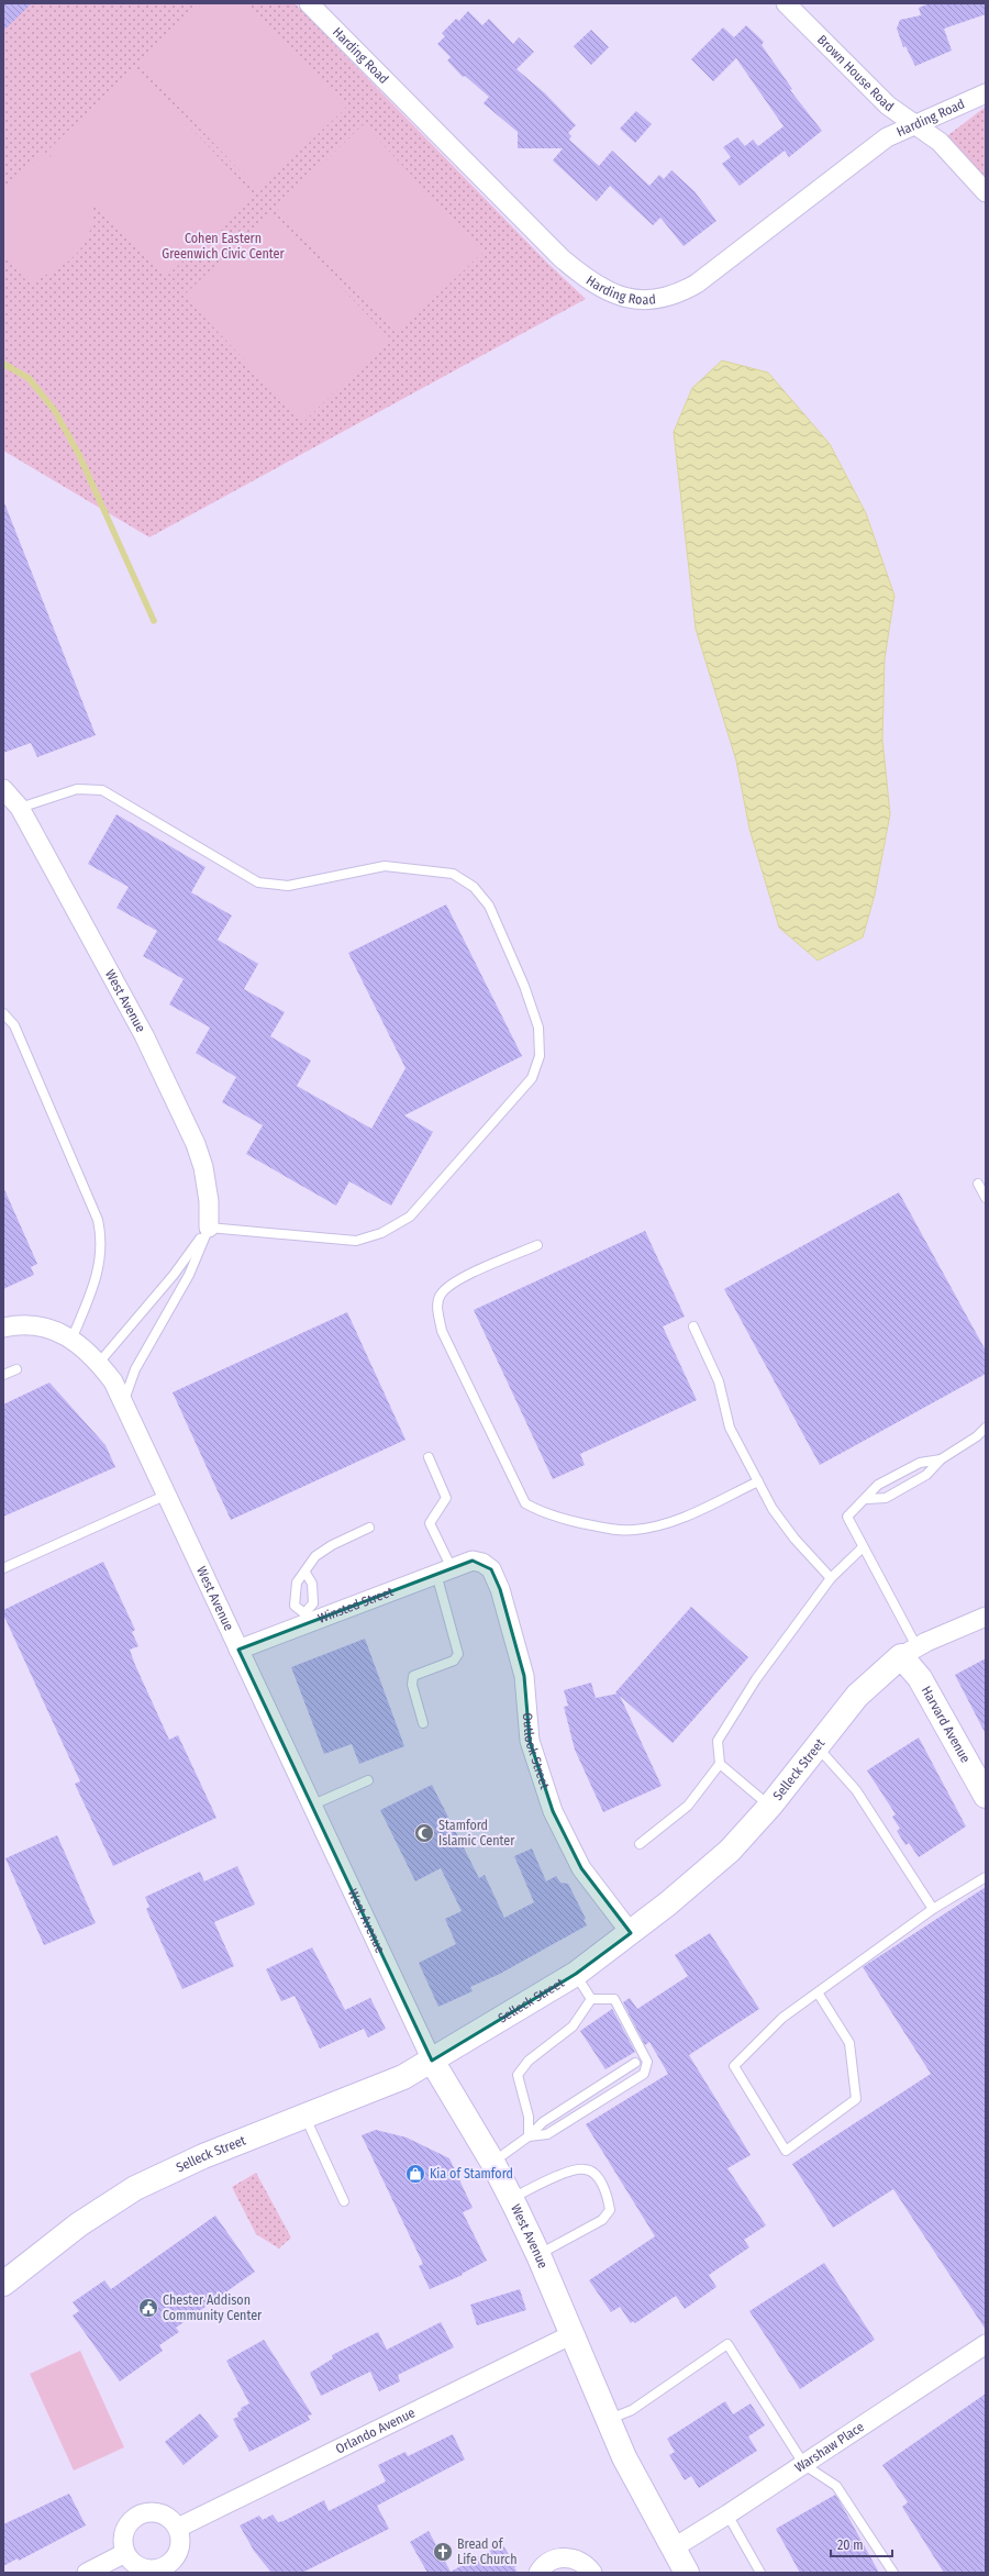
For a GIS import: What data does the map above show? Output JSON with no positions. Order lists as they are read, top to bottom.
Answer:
{
  "streets": {
    "main road": ["West Avenue", "Harvard Avenue", "Selleck Street"],
    "street": [
      "Harding Road",
      "Brown House Road",
      "Winsted Street",
      "Outlook Street",
      "Orlando Avenue",
      "Warshaw Place"
    ]
  },
  "crossings": [
    ["Harding Road", "Brown House Road"],
    ["West Avenue", "Winsted Street"],
    ["West Avenue", "Selleck Street"],
    ["West Avenue", "Orlando Avenue"],
    ["West Avenue", "Warshaw Place"],
    ["Winsted Street", "Outlook Street"],
    ["Harvard Avenue", "Selleck Street"],
    ["Outlook Street", "Selleck Street"]
  ],
  "parks": ["Cohen Eastern Greenwich Civic Center"],
  "places": {
    "mosque": ["Stamford Islamic Center"],
    "shop": ["Kia of Stamford"],
    "public building": ["Chester Addison Community Center"],
    "church": ["Bread of Life Church"]
  },
  "scale_bar": "20 m"
}
